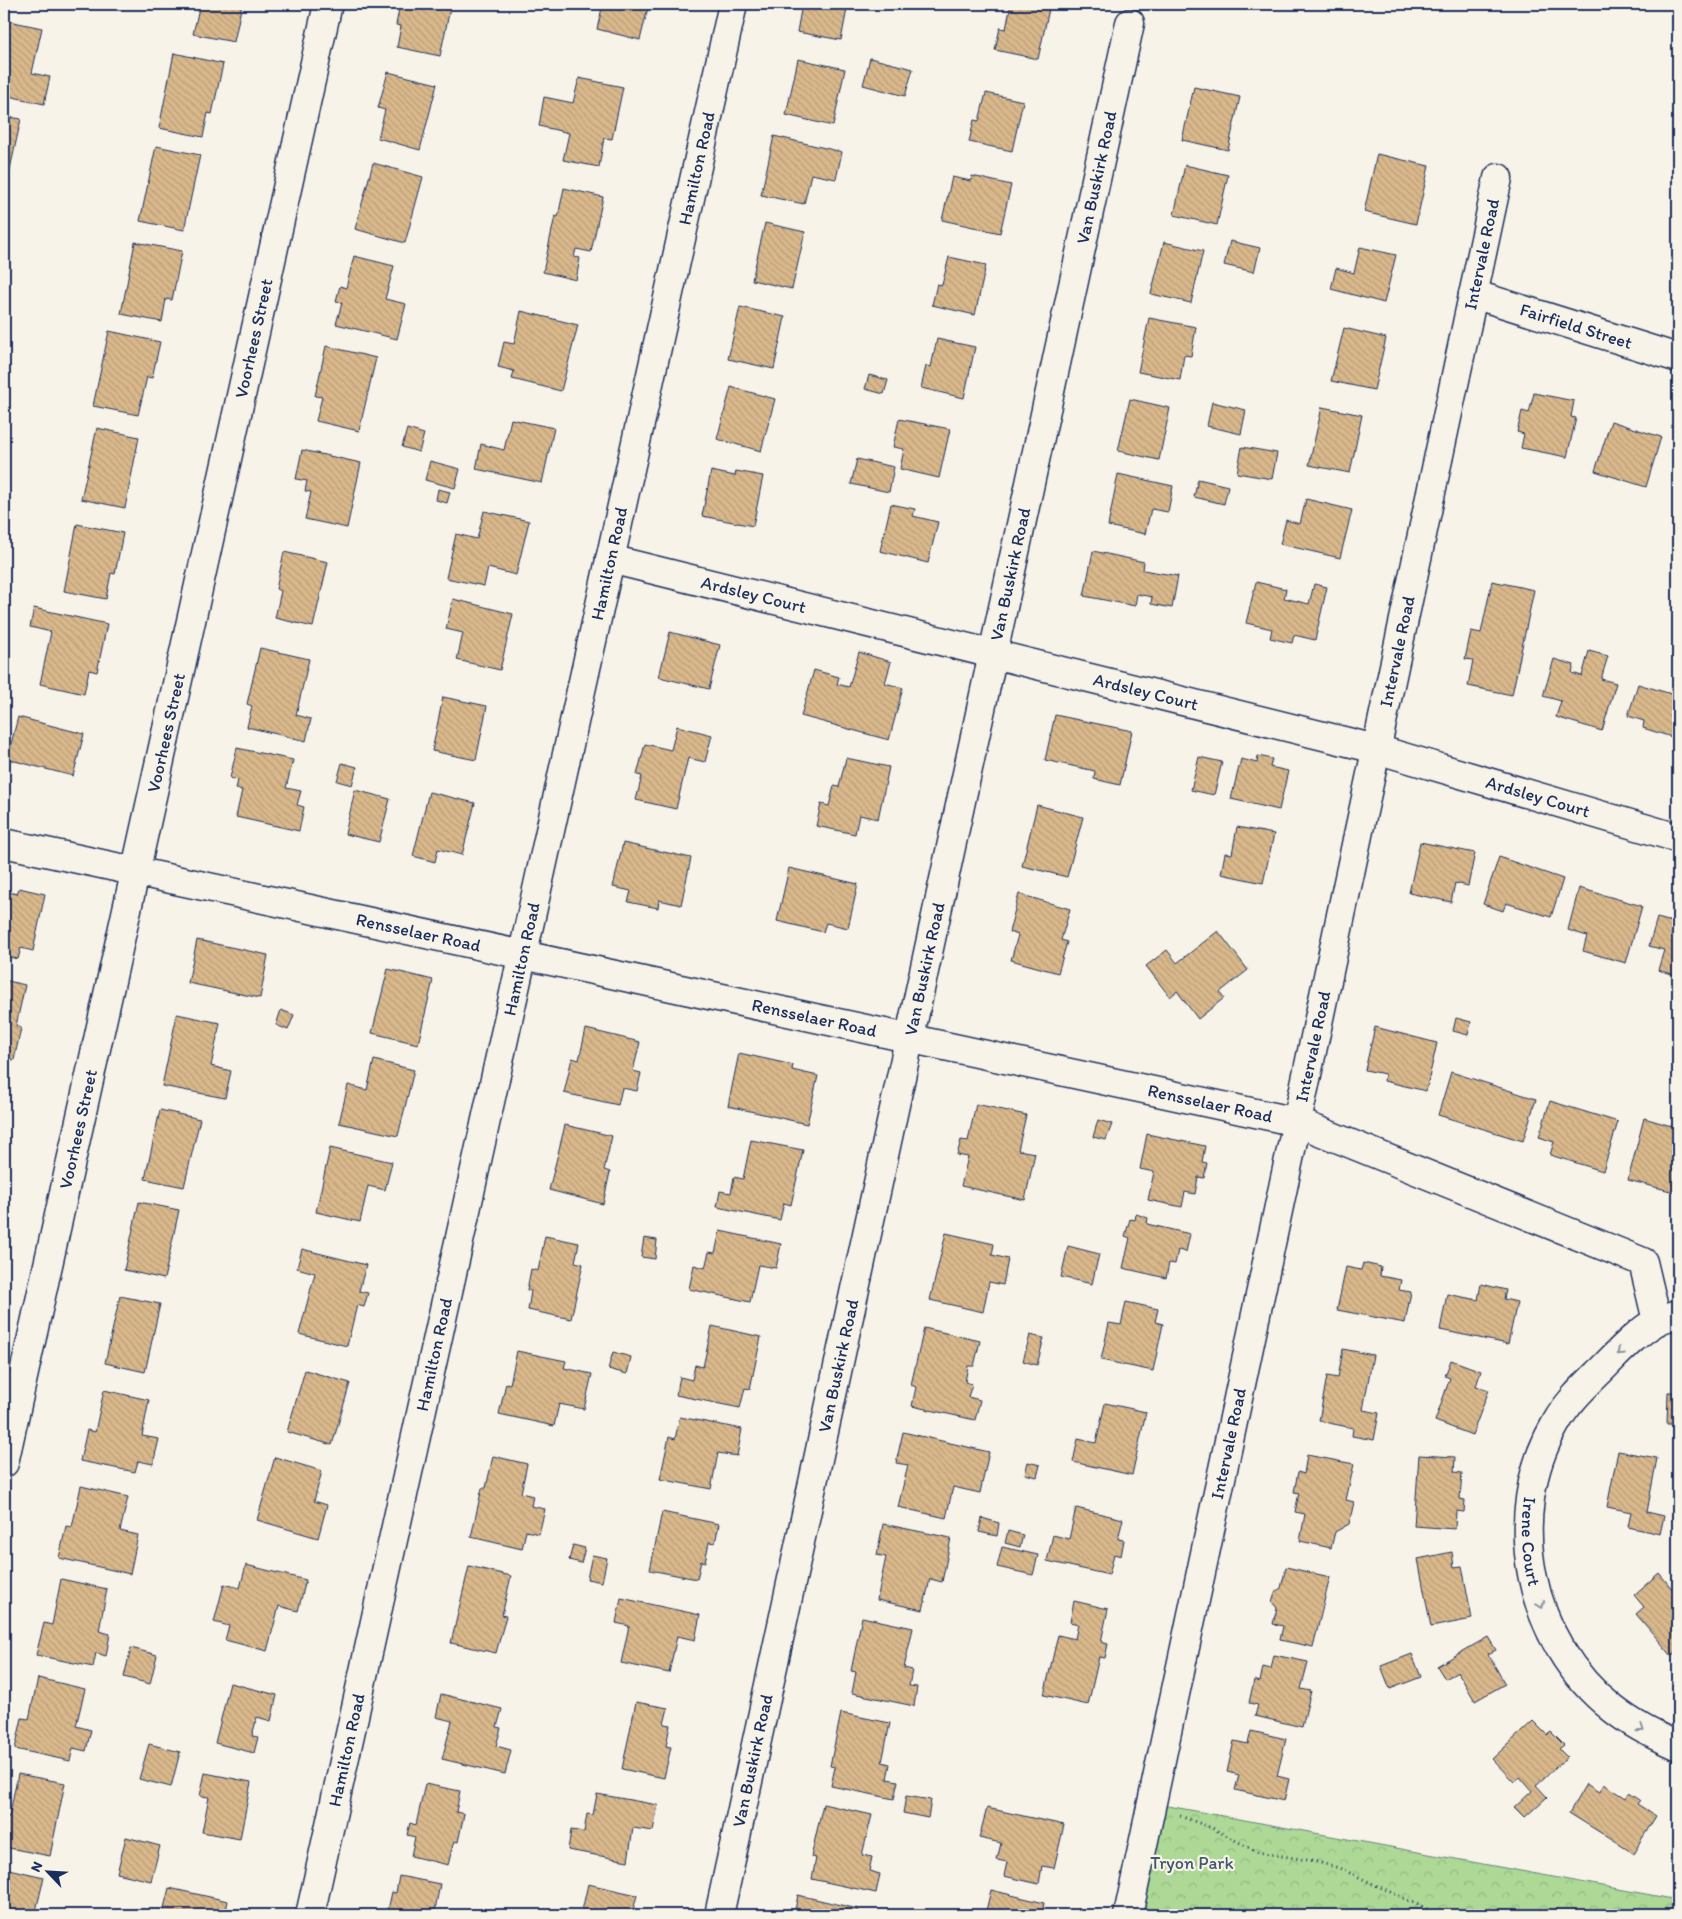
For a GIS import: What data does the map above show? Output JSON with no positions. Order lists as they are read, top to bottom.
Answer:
{
  "streets": {
    "street": [
      "Hamilton Road",
      "Van Buskirk Road",
      "Intervale Road",
      "Fairfield Street",
      "Voorhees Street",
      "Ardsley Court",
      "Rensselaer Road",
      "Irene Court"
    ]
  },
  "crossings": [
    ["Hamilton Road", "Ardsley Court"],
    ["Hamilton Road", "Rensselaer Road"],
    ["Van Buskirk Road", "Ardsley Court"],
    ["Van Buskirk Road", "Rensselaer Road"],
    ["Intervale Road", "Fairfield Street"],
    ["Intervale Road", "Ardsley Court"],
    ["Intervale Road", "Rensselaer Road"],
    ["Voorhees Street", "Rensselaer Road"],
    ["Rensselaer Road", "Irene Court"]
  ],
  "parks": ["Tryon Park"],
  "north": "top left"
}
